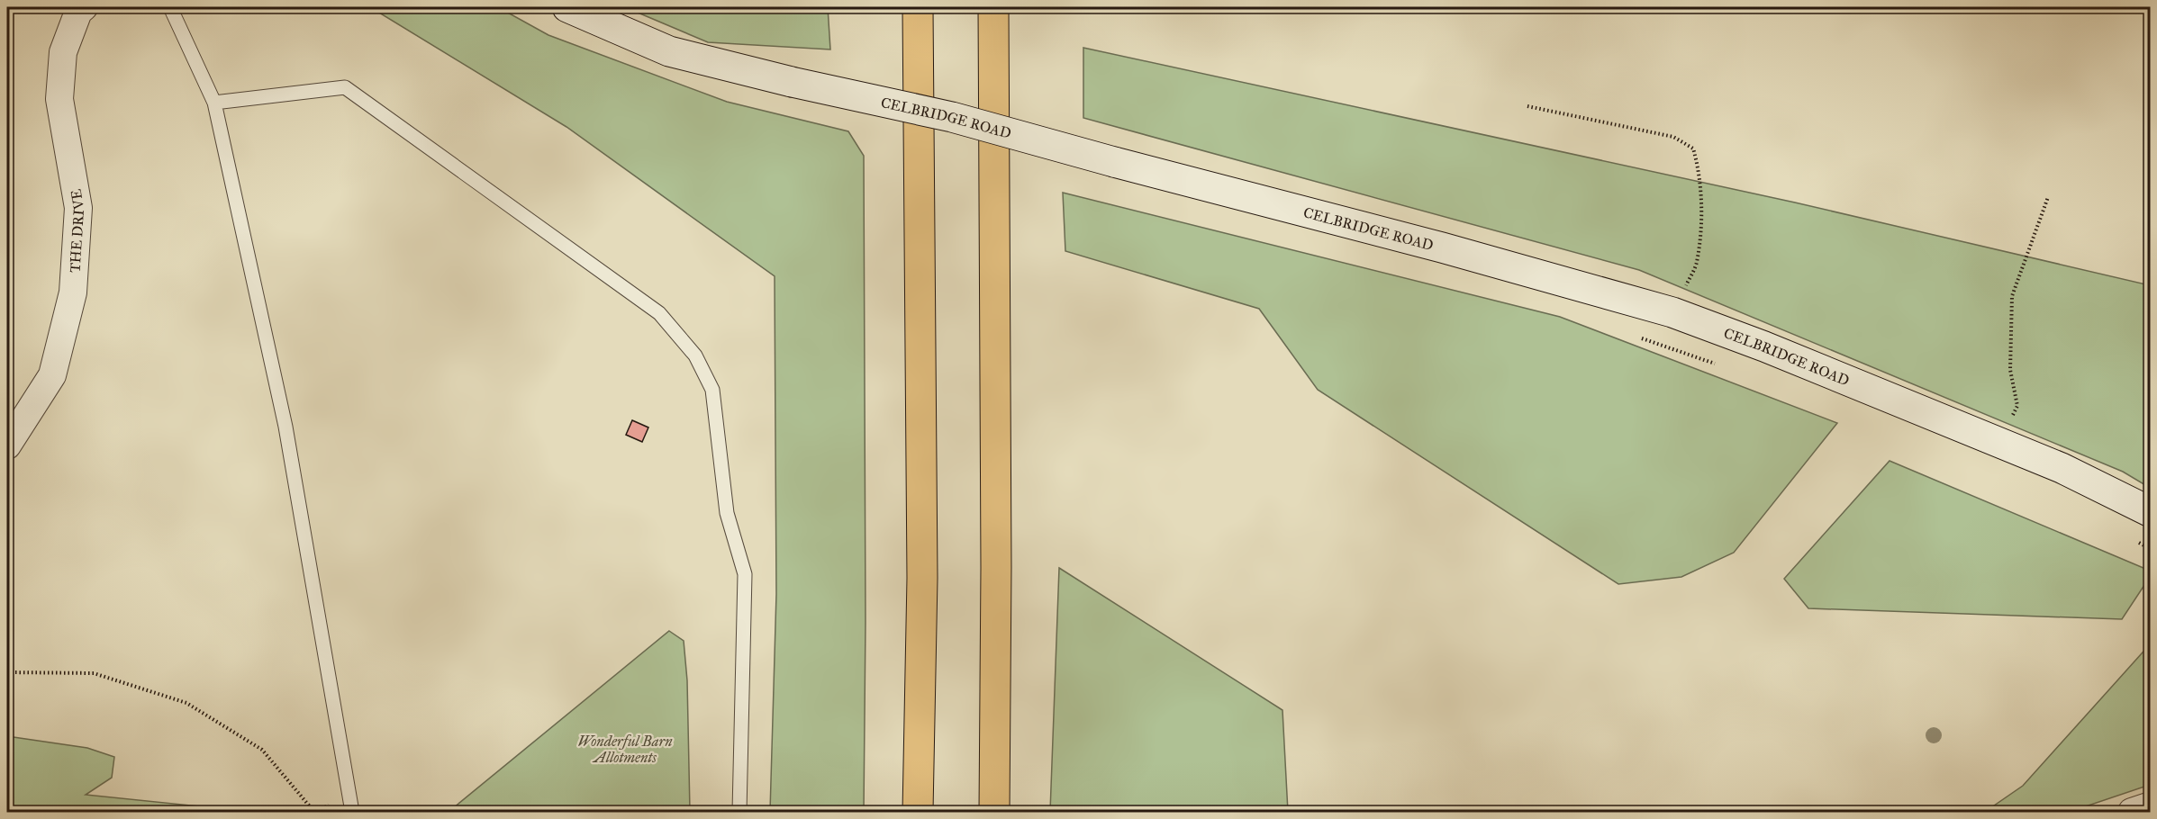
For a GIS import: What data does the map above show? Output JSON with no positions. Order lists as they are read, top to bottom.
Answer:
{
  "streets": {
    "main road": ["CELBRIDGE ROAD"],
    "street": ["THE DRIVE"]
  },
  "parks": ["Wonderful Barn Allotments"]
}
